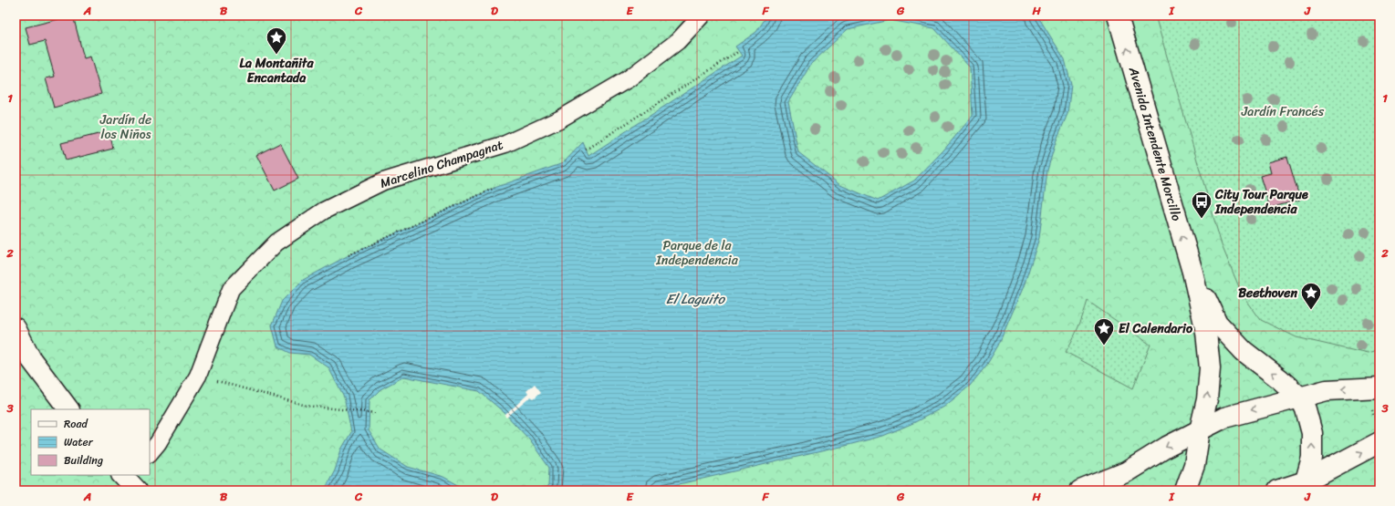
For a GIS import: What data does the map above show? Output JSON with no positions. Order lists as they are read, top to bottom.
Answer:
{
  "streets": {
    "street": ["Avenida Intendente Morcillo", "Marcelino Champagnat"]
  },
  "one_way": ["Avenida Intendente Morcillo"],
  "water": ["El Laguito"],
  "parks": ["Jardín Francés", "Jardín de los Niños", "Parque de la Independencia"],
  "places": {
    "place": ["La Montañita Encantada", "Beethoven", "El Calendario"],
    "bus stop": ["City Tour Parque Independencia"]
  },
  "legend": ["Road", "Water", "Building"],
  "grid": {
    "columns": [
      "A",
      "B",
      "C",
      "D",
      "E",
      "F",
      "G",
      "H",
      "I",
      "J"
    ],
    "rows": ["1", "2", "3"]
  }
}
